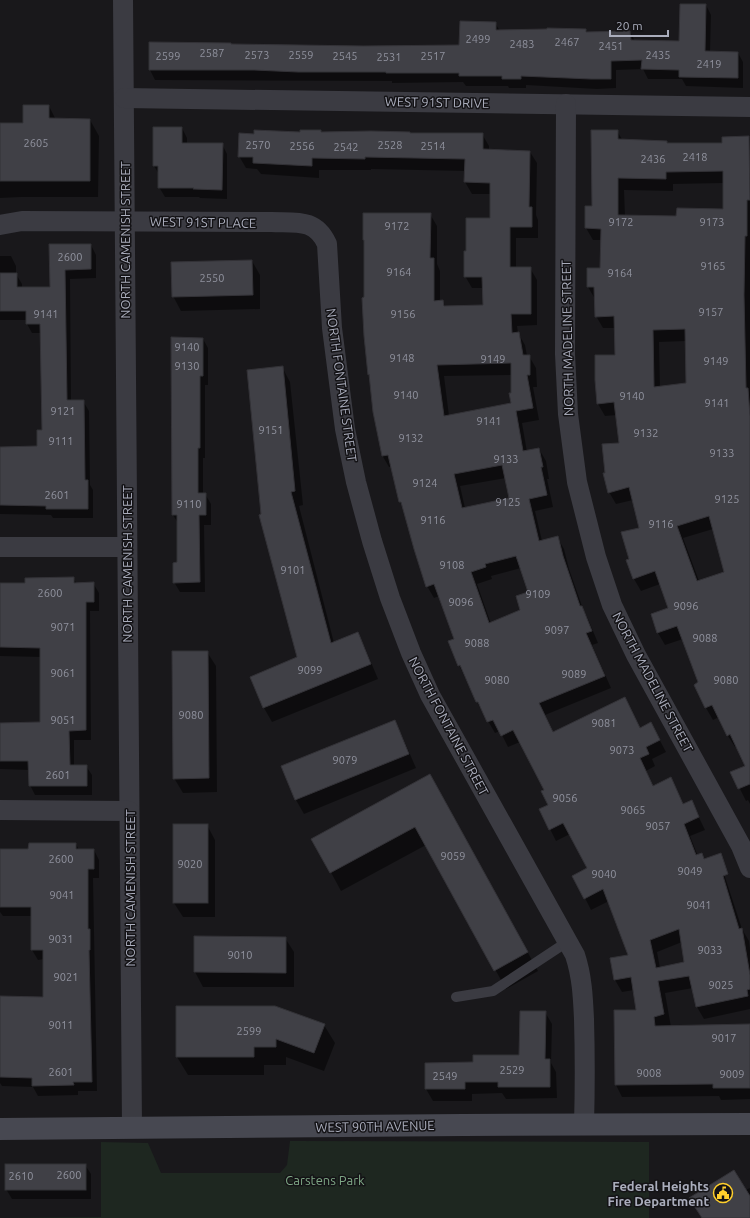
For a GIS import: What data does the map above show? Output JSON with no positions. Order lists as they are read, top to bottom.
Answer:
{
  "streets": {
    "street": [
      "WEST 91ST DRIVE",
      "WEST 91ST PLACE",
      "NORTH CAMENISH STREET",
      "NORTH MADELINE STREET",
      "NORTH FONTAINE STREET",
      "WEST 90TH AVENUE"
    ]
  },
  "crossings": [
    ["WEST 91ST DRIVE", "NORTH CAMENISH STREET"],
    ["WEST 91ST DRIVE", "NORTH MADELINE STREET"],
    ["WEST 91ST PLACE", "NORTH CAMENISH STREET"],
    ["WEST 91ST PLACE", "NORTH FONTAINE STREET"],
    ["NORTH CAMENISH STREET", "WEST 90TH AVENUE"],
    ["NORTH FONTAINE STREET", "WEST 90TH AVENUE"]
  ],
  "parks": ["Carstens Park"],
  "places": {
    "public building": ["Federal Heights Fire Department"]
  },
  "house_numbers": [
    "2499",
    "2467",
    "2483",
    "2451",
    "2587",
    "2573",
    "2559",
    "2435",
    "2599",
    "2545",
    "2517",
    "2531",
    "2419",
    "2605",
    "2570",
    "2528",
    "2556",
    "2514",
    "2542",
    "2418",
    "2436",
    "9172",
    "9173",
    "9172",
    "2600",
    "9165",
    "9164",
    "9164",
    "2550",
    "9157",
    "9141",
    "9156",
    "9140",
    "9148",
    "9149",
    "9149",
    "9130",
    "9140",
    "9140",
    "9141",
    "9121",
    "9141",
    "9151",
    "9132",
    "9132",
    "9111",
    "9133",
    "9133",
    "9124",
    "2601",
    "9125",
    "9125",
    "9110",
    "9116",
    "9116",
    "9108",
    "9101",
    "2600",
    "9109",
    "9096",
    "9096",
    "9071",
    "9097",
    "9088",
    "9088",
    "9099",
    "9061",
    "9089",
    "9080",
    "9080",
    "9080",
    "9051",
    "9081",
    "9073",
    "9079",
    "2601",
    "9056",
    "9065",
    "9057",
    "9059",
    "2600",
    "9020",
    "9049",
    "9040",
    "9041",
    "9041",
    "9031",
    "9033",
    "9010",
    "9021",
    "9025",
    "9011",
    "2599",
    "9017",
    "2529",
    "2601",
    "9008",
    "9009",
    "2549",
    "2600",
    "2610"
  ],
  "scale_bar": "20 m"
}
